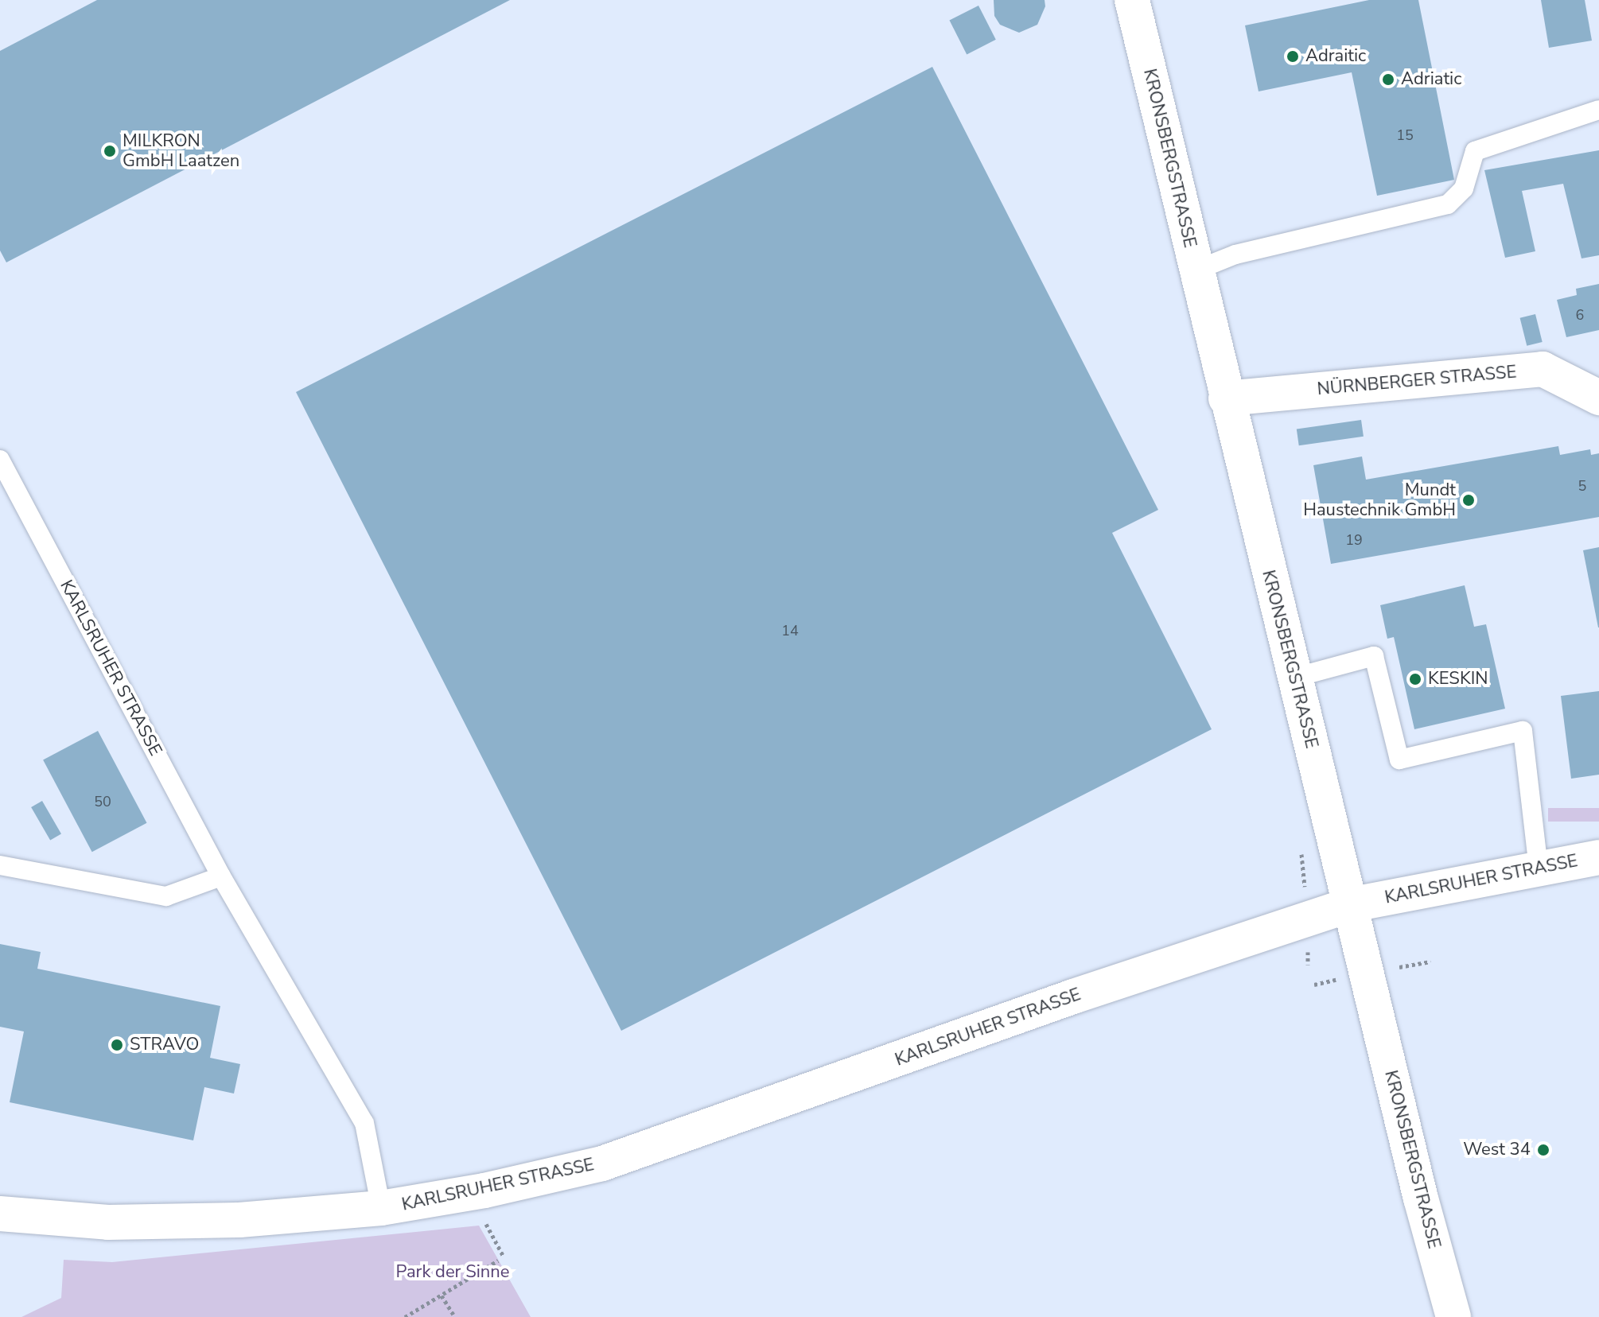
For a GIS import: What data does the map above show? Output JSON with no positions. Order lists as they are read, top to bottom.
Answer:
{
  "streets": {
    "main road": ["KRONSBERGSTRASSE", "NÜRNBERGER STRASSE", "KARLSRUHER STRASSE"]
  },
  "crossings": [
    ["KRONSBERGSTRASSE", "NÜRNBERGER STRASSE"],
    ["KRONSBERGSTRASSE", "KARLSRUHER STRASSE"]
  ],
  "parks": ["Park der Sinne"],
  "places": [
    "Adraitic",
    "Adriatic",
    "MILKRON GmbH Laatzen",
    "Mundt Haustechnik GmbH",
    "KESKIN",
    "STRAVO",
    "West 34"
  ],
  "house_numbers": [
    "15",
    "6",
    "5",
    "19",
    "14",
    "50"
  ]
}
